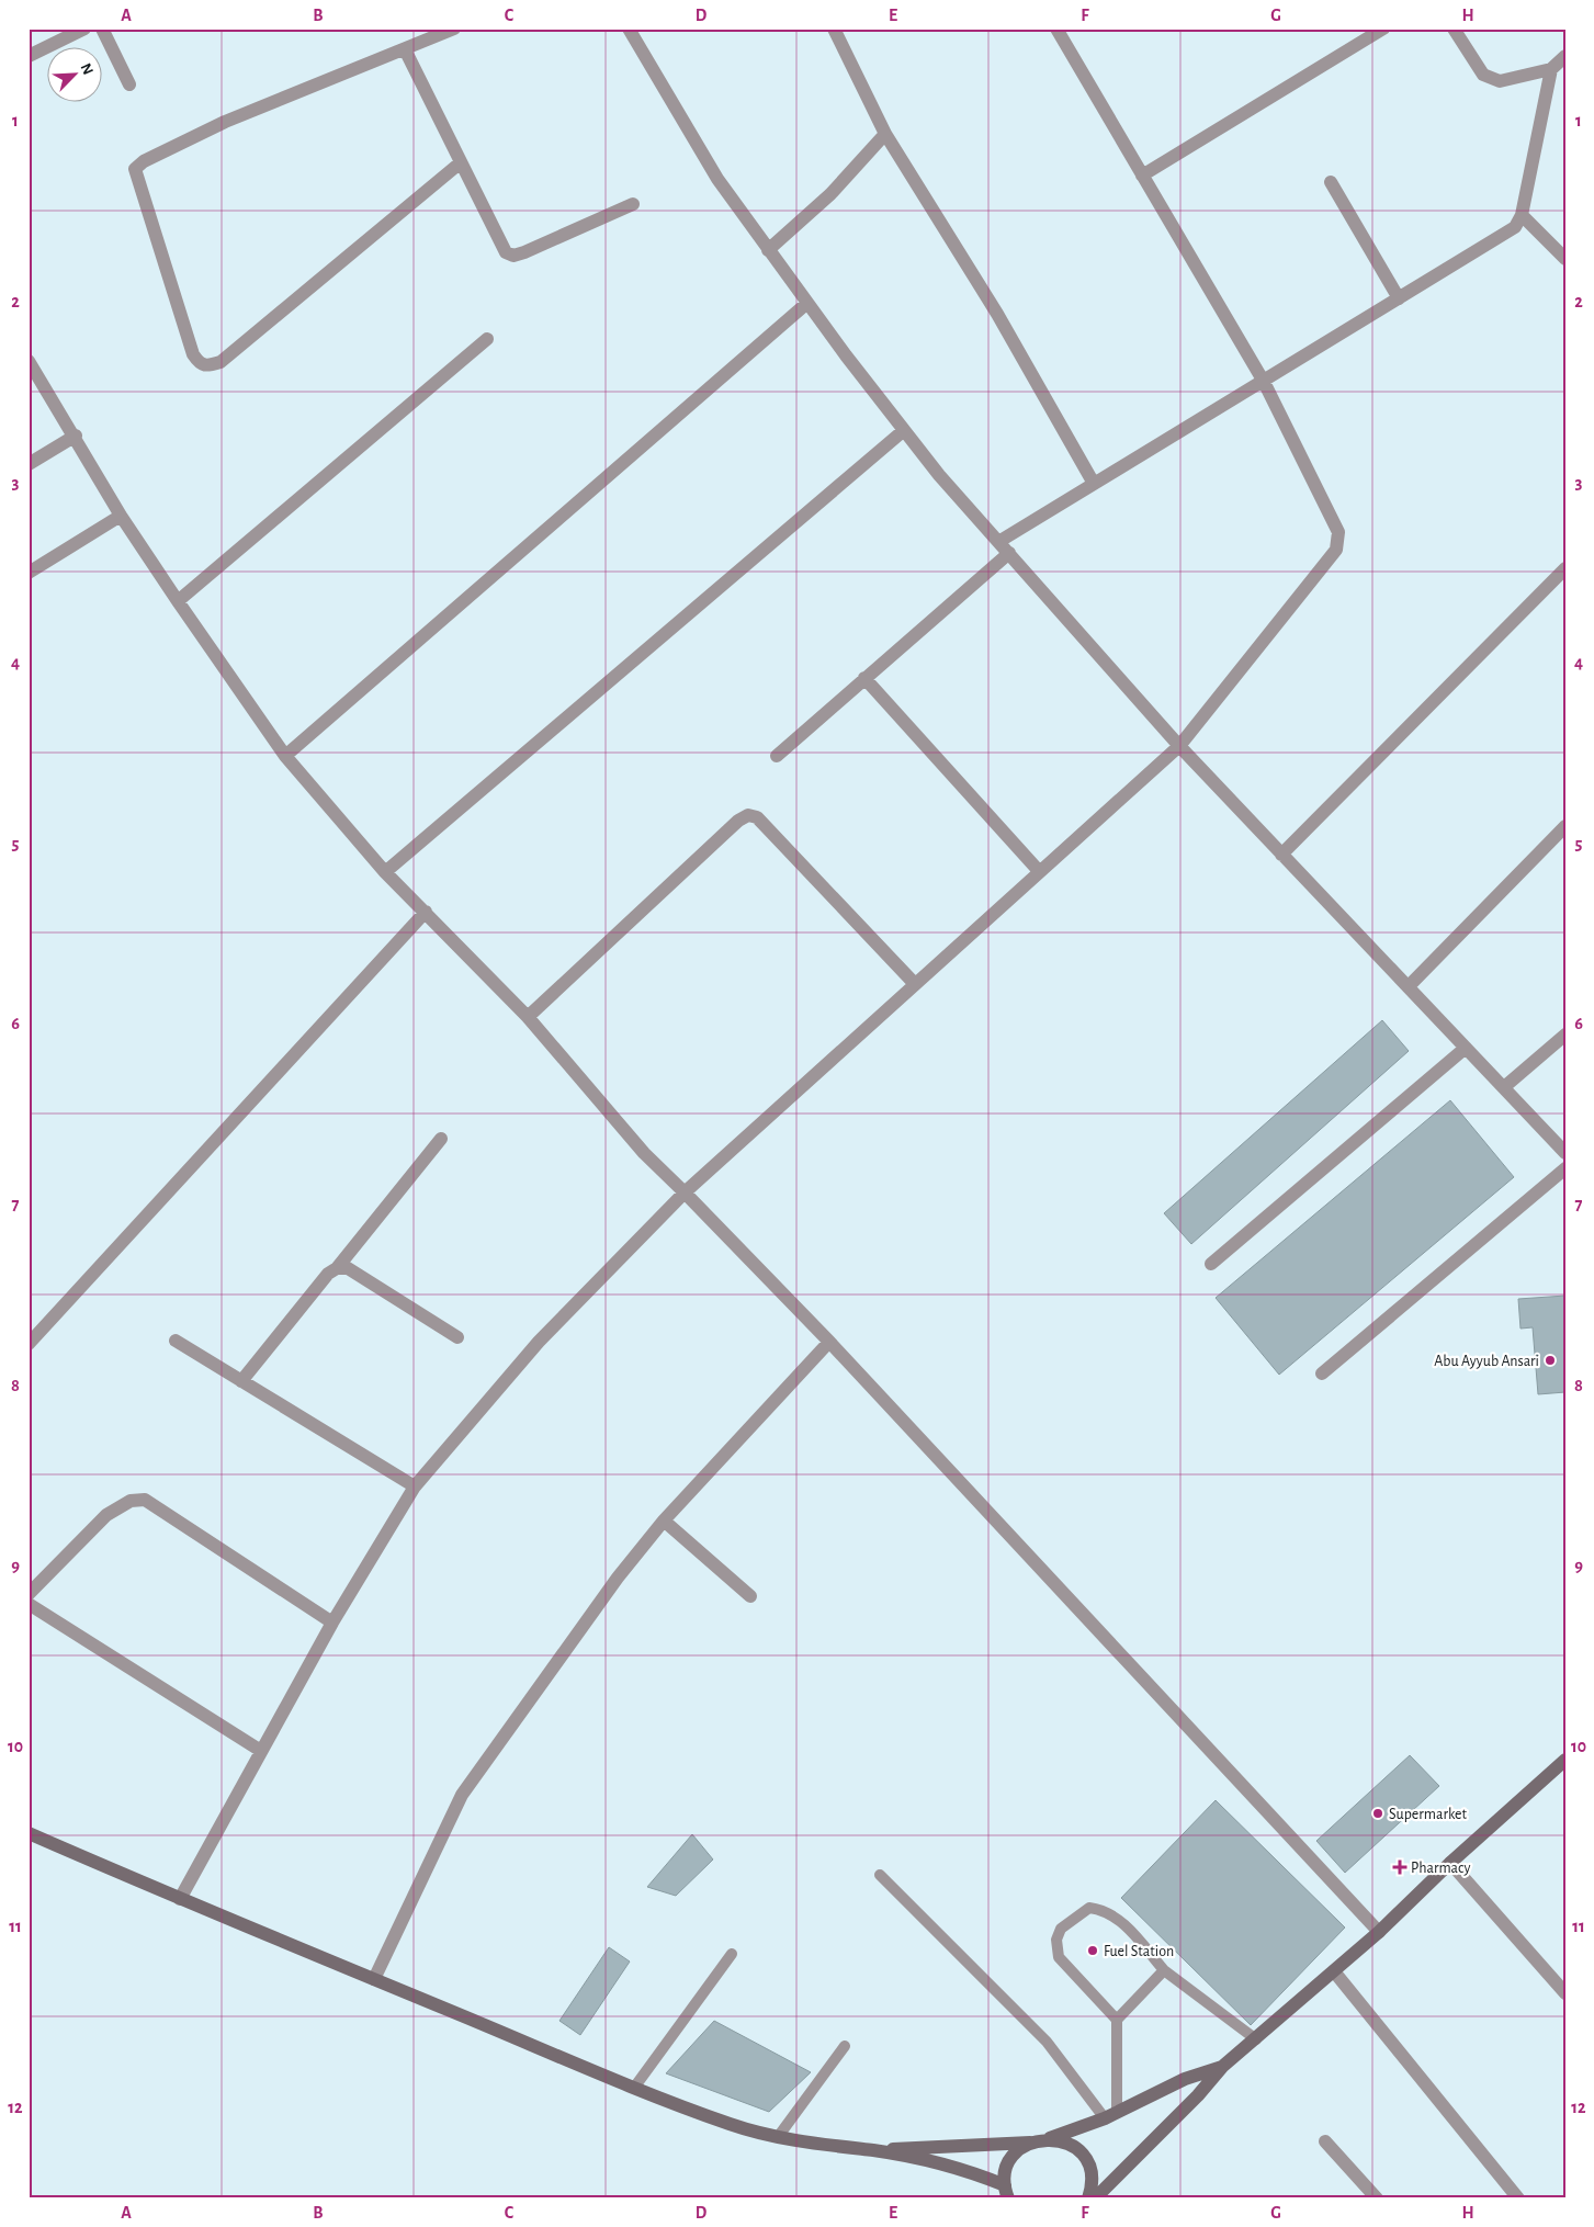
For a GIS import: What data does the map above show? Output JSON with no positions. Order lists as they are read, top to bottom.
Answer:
{
  "places": {
    "other": ["Abu Ayyub Ansari", "Supermarket", "Fuel Station"],
    "health": ["Pharmacy"]
  },
  "north": "top right",
  "grid": {
    "columns": [
      "A",
      "B",
      "C",
      "D",
      "E",
      "F",
      "G",
      "H"
    ],
    "rows": [
      "1",
      "2",
      "3",
      "4",
      "5",
      "6",
      "7",
      "8",
      "9",
      "10",
      "11",
      "12"
    ]
  }
}
